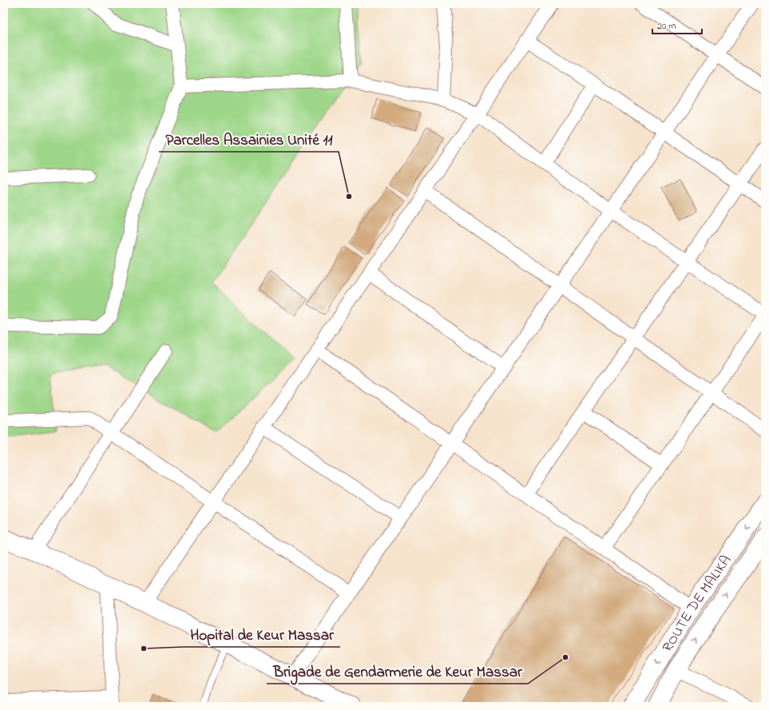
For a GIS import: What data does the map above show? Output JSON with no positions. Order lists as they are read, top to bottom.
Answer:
{
  "streets": {
    "main road": ["ROUTE DE MALIKA"]
  },
  "places": ["Parcelles Assainies Unité 11", "Hopital de Keur Massar", "Brigade de Gendarmerie de Keur Massar"],
  "scale_bar": "20 m"
}
